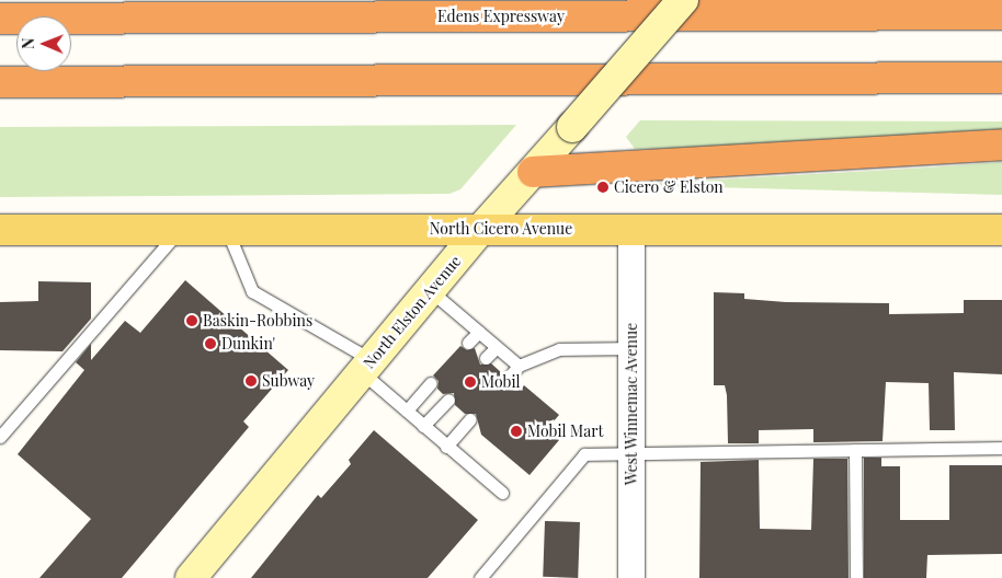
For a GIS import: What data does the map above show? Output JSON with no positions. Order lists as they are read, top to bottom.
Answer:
{
  "streets": {
    "highway": ["Edens Expressway"],
    "main road": ["North Cicero Avenue", "North Elston Avenue"],
    "street": ["West Winnemac Avenue"]
  },
  "crossings": [
    ["North Cicero Avenue", "North Elston Avenue"],
    ["North Cicero Avenue", "West Winnemac Avenue"]
  ],
  "places": [
    "Cicero & Elston",
    "Baskin-Robbins",
    "Dunkin'",
    "Subway",
    "Mobil",
    "Mobil Mart"
  ],
  "north": "left"
}
